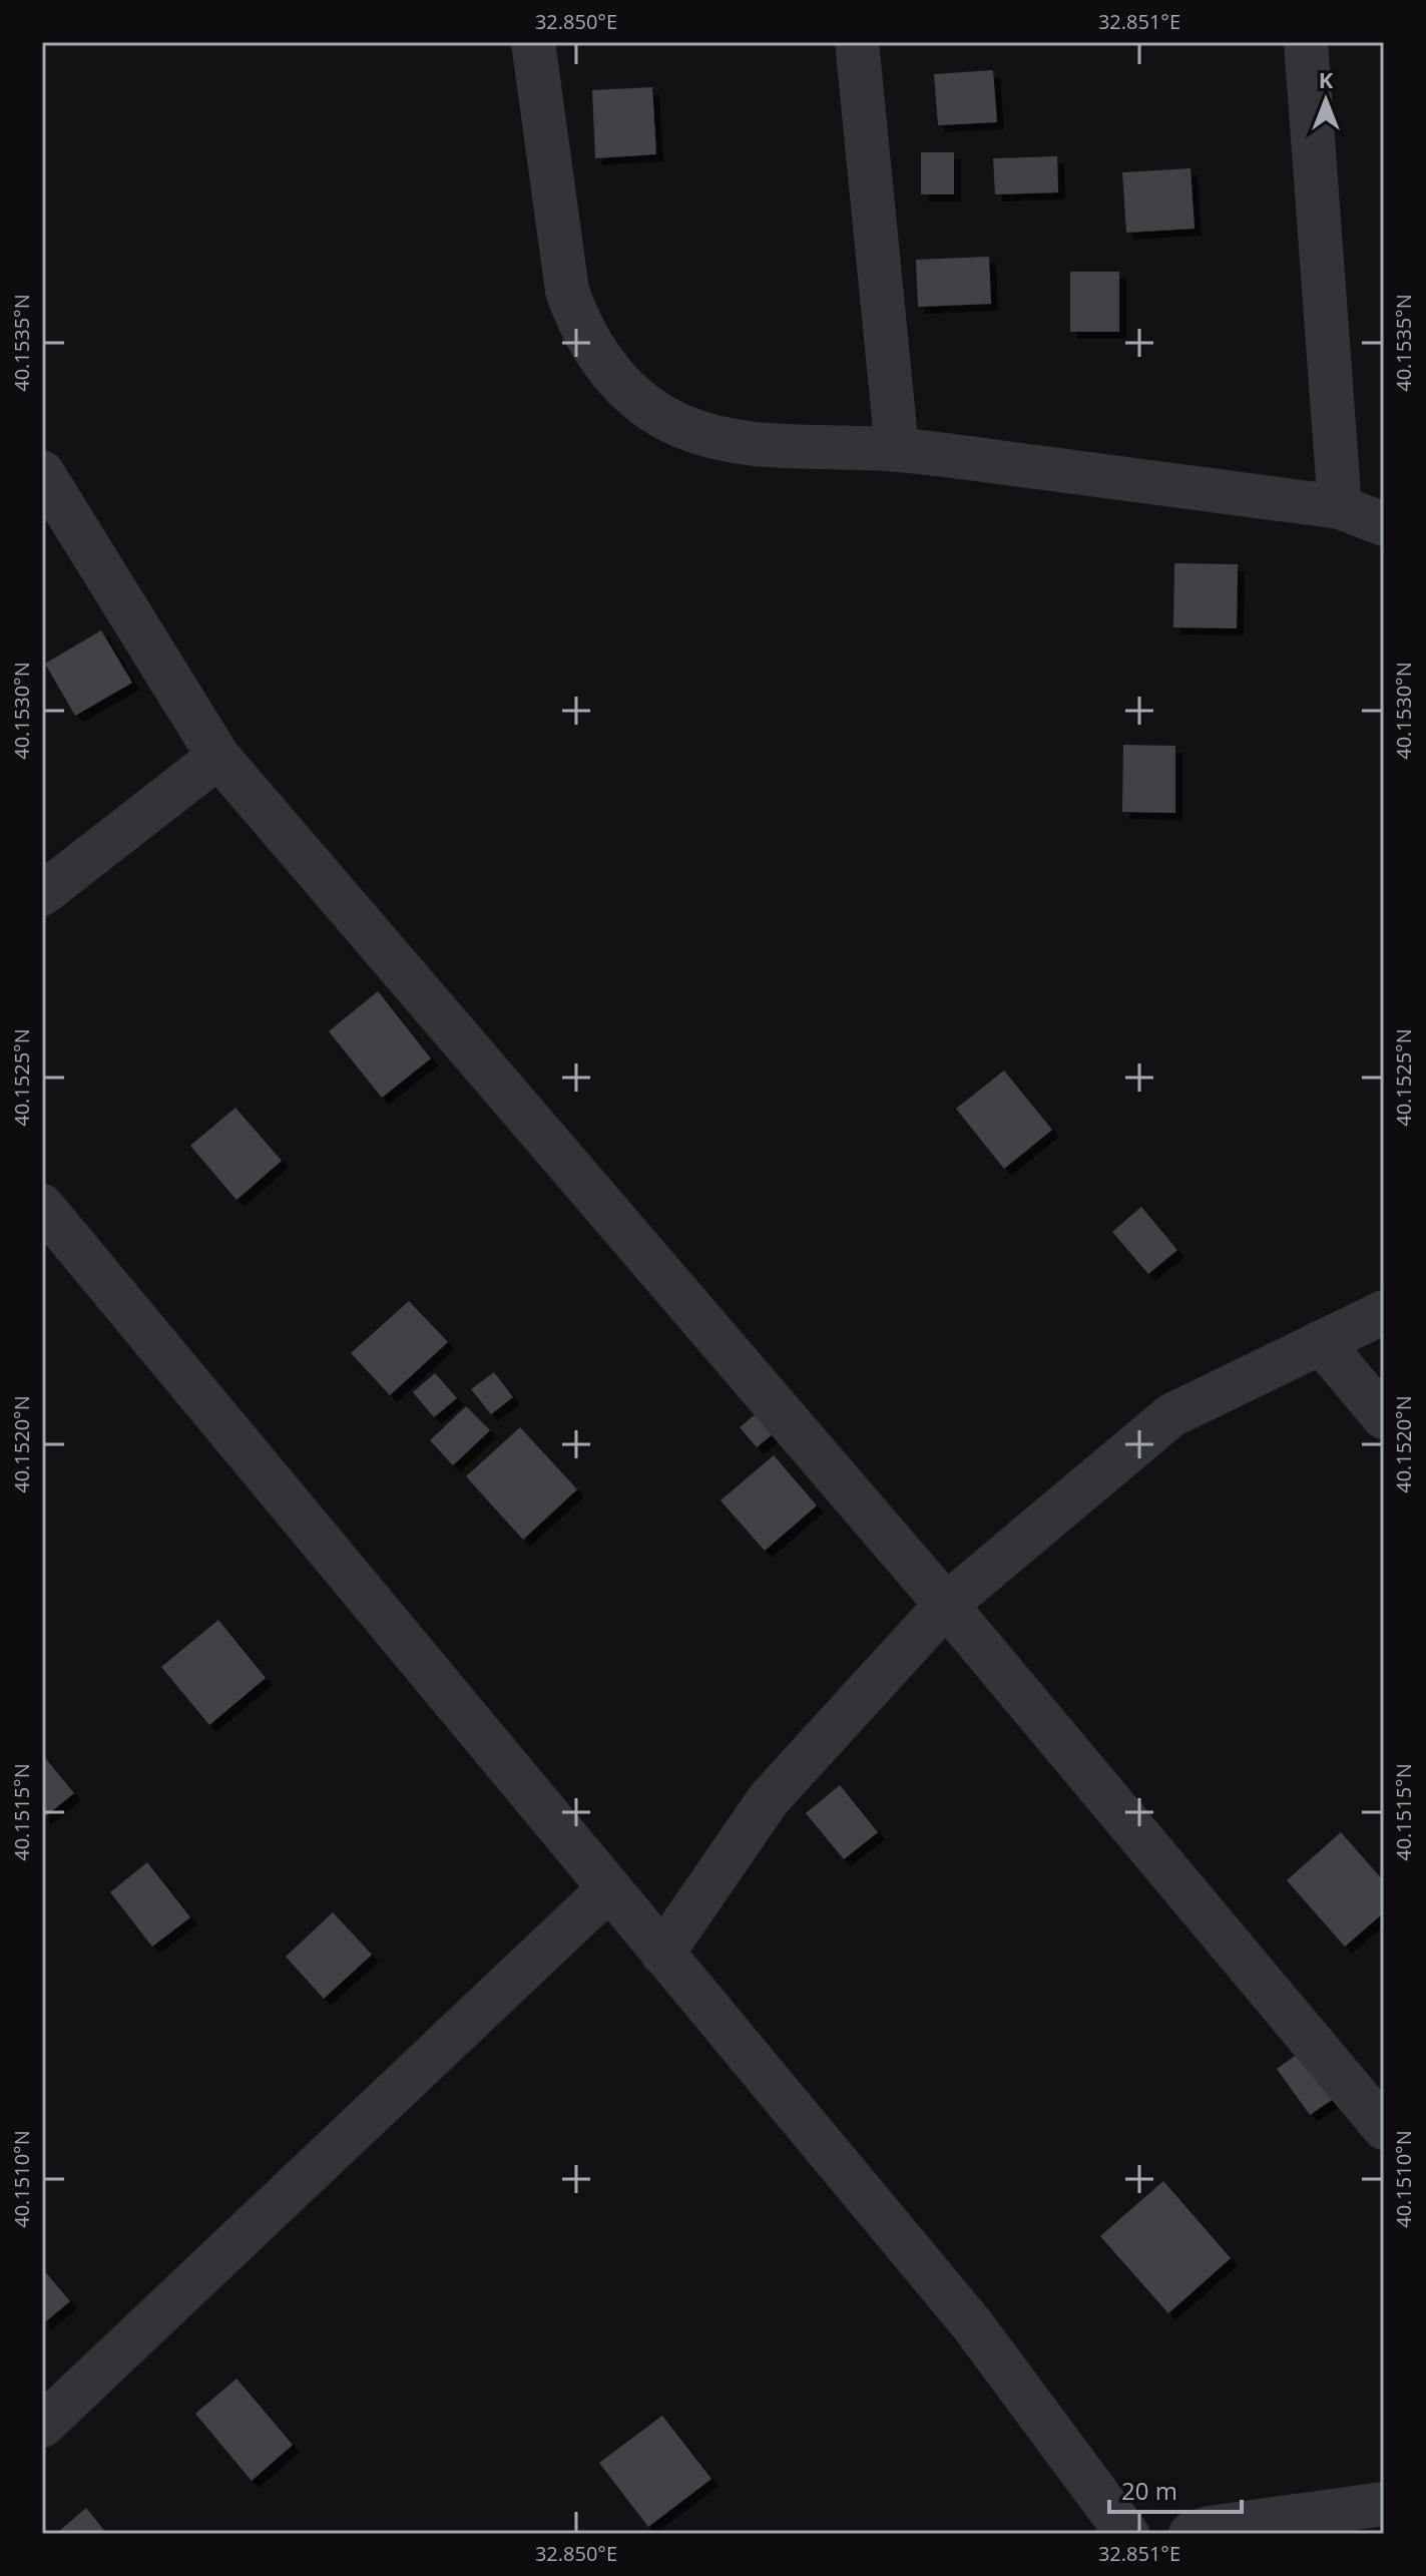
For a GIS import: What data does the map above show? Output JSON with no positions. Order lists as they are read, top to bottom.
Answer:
{
  "scale_bar": "20 m",
  "north": "top",
  "coordinates": [
    "32.850°E",
    "32.851°E",
    "40.1535°N",
    "40.1530°N",
    "40.1525°N",
    "40.1520°N",
    "40.1515°N",
    "40.1510°N"
  ]
}
